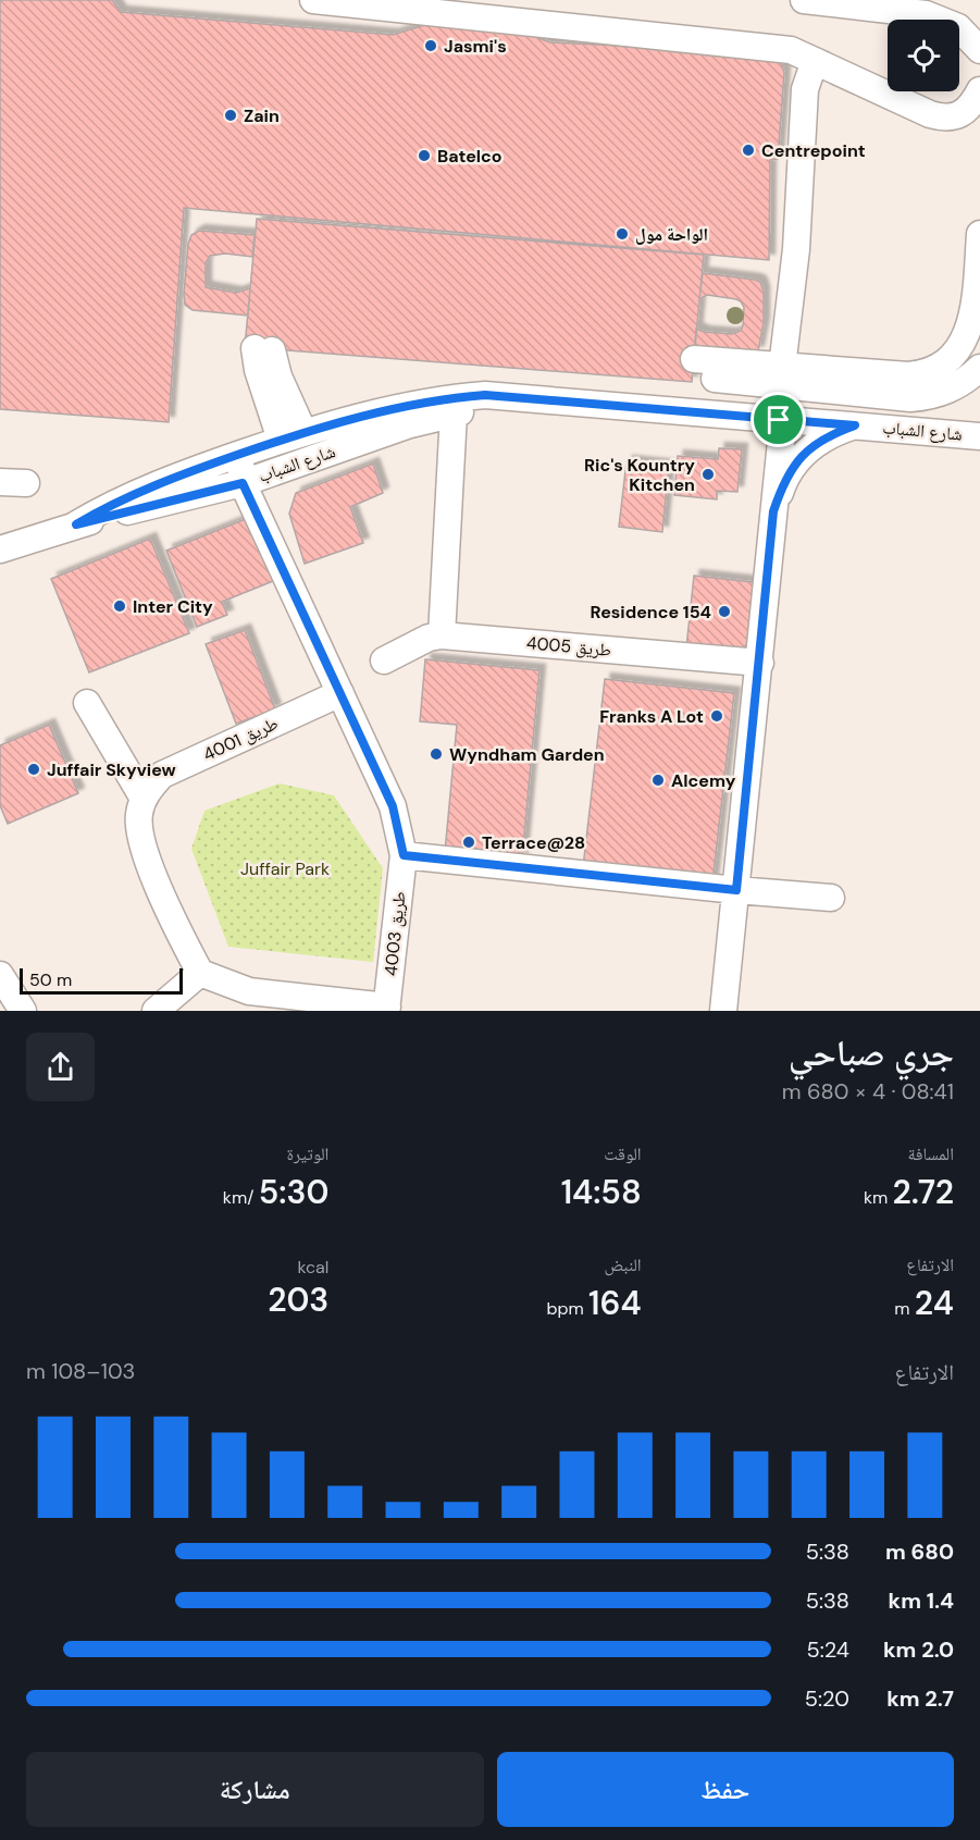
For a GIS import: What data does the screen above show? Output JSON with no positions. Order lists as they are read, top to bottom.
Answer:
{
  "streets": {
    "street": [
      "شارع الشباب",
      "طريق 4005",
      "طريق 4001",
      "طريق 4003"
    ]
  },
  "crossings": [
    ["شارع الشباب", "طريق 4003"],
    ["طريق 4001", "طريق 4003"]
  ],
  "parks": ["Juffair Park"],
  "places": [
    "Jasmi's",
    "Zain",
    "Centrepoint",
    "Batelco",
    "الواحة مول",
    "Ric's Kountry Kitchen",
    "Inter City",
    "Residence 154",
    "Franks A Lot",
    "Wyndham Garden",
    "Juffair Skyview",
    "Alcemy",
    "Terrace@28"
  ],
  "scale_bar": "50 m",
  "page": {
    "scale": "50 m",
    "heading": ["جري صباحي", "08:41 · 4 × 680 m"],
    "stats": [
      ["المسافة", "2.72 km"],
      ["الوقت", "14:58"],
      ["الوتيرة", "5:30 /km"],
      ["الارتفاع", "24 m"],
      ["النبض", "164 bpm"],
      ["kcal", "203"]
    ],
    "chart": ["الارتفاع", "103–108 m"],
    "list": [
      {
        "name": "680 m",
        "note": "5:38"
      },
      {
        "name": "1.4 km",
        "note": "5:38"
      },
      {
        "name": "2.0 km",
        "note": "5:24"
      },
      {
        "name": "2.7 km",
        "note": "5:20"
      }
    ],
    "buttons": ["حفظ", "مشاركة"]
  }
}
